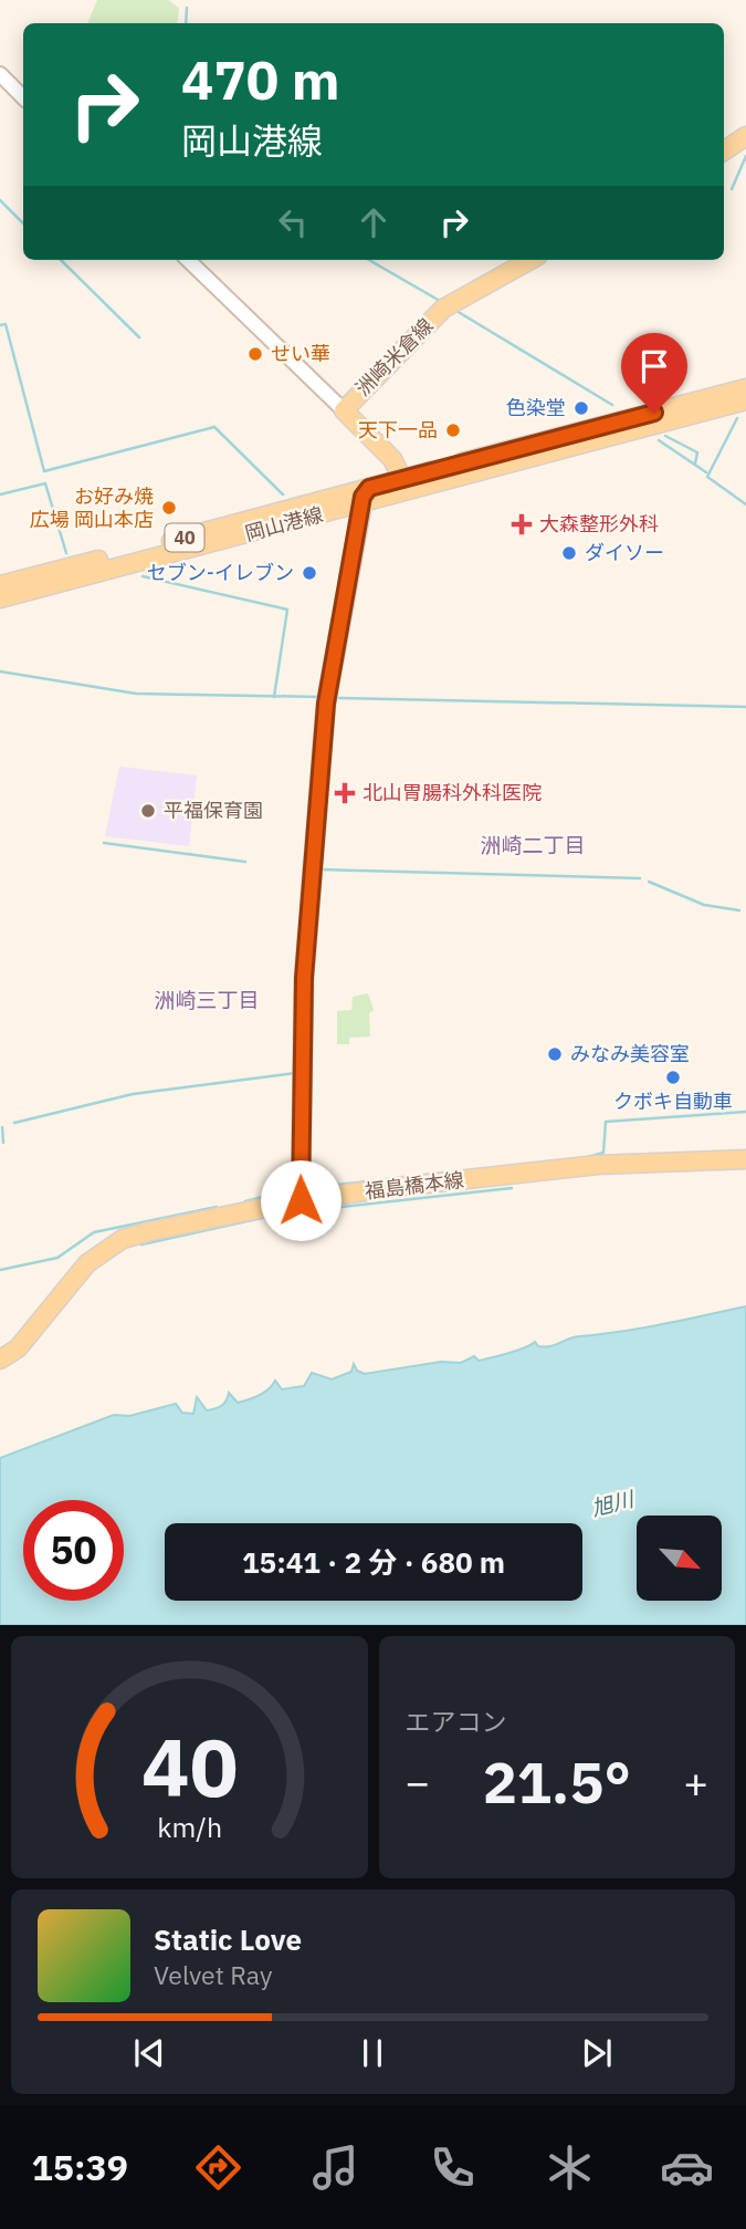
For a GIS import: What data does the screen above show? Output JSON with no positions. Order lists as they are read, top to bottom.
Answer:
{
  "streets": {
    "main road": [
      "洲崎米倉線",
      "岡山港線",
      "40",
      "福島橋本線"
    ]
  },
  "crossings": [
    ["洲崎米倉線", "岡山港線"]
  ],
  "districts": ["洲崎二丁目", "洲崎三丁目"],
  "water": ["旭川"],
  "places": {
    "other": [
      "せい華",
      "色染堂",
      "天下一品",
      "お好み焼 広場 岡山本店",
      "ダイソー",
      "セブン-イレブン",
      "平福保育園",
      "みなみ美容室",
      "クボキ自動車"
    ],
    "health": ["大森整形外科", "北山胃腸科外科医院"]
  },
  "north": "bottom right",
  "page": {
    "turn": ["470 m", "岡山港線"],
    "limit": "50",
    "trip": "15:41 · 2 分 · 680 m",
    "tile": "エアコン",
    "heat": ["−", "21.5°", "+"],
    "song": ["Static Love", "Velvet Ray"],
    "tabs": "15:39",
    "gauge": ["40", "km/h"]
  }
}
